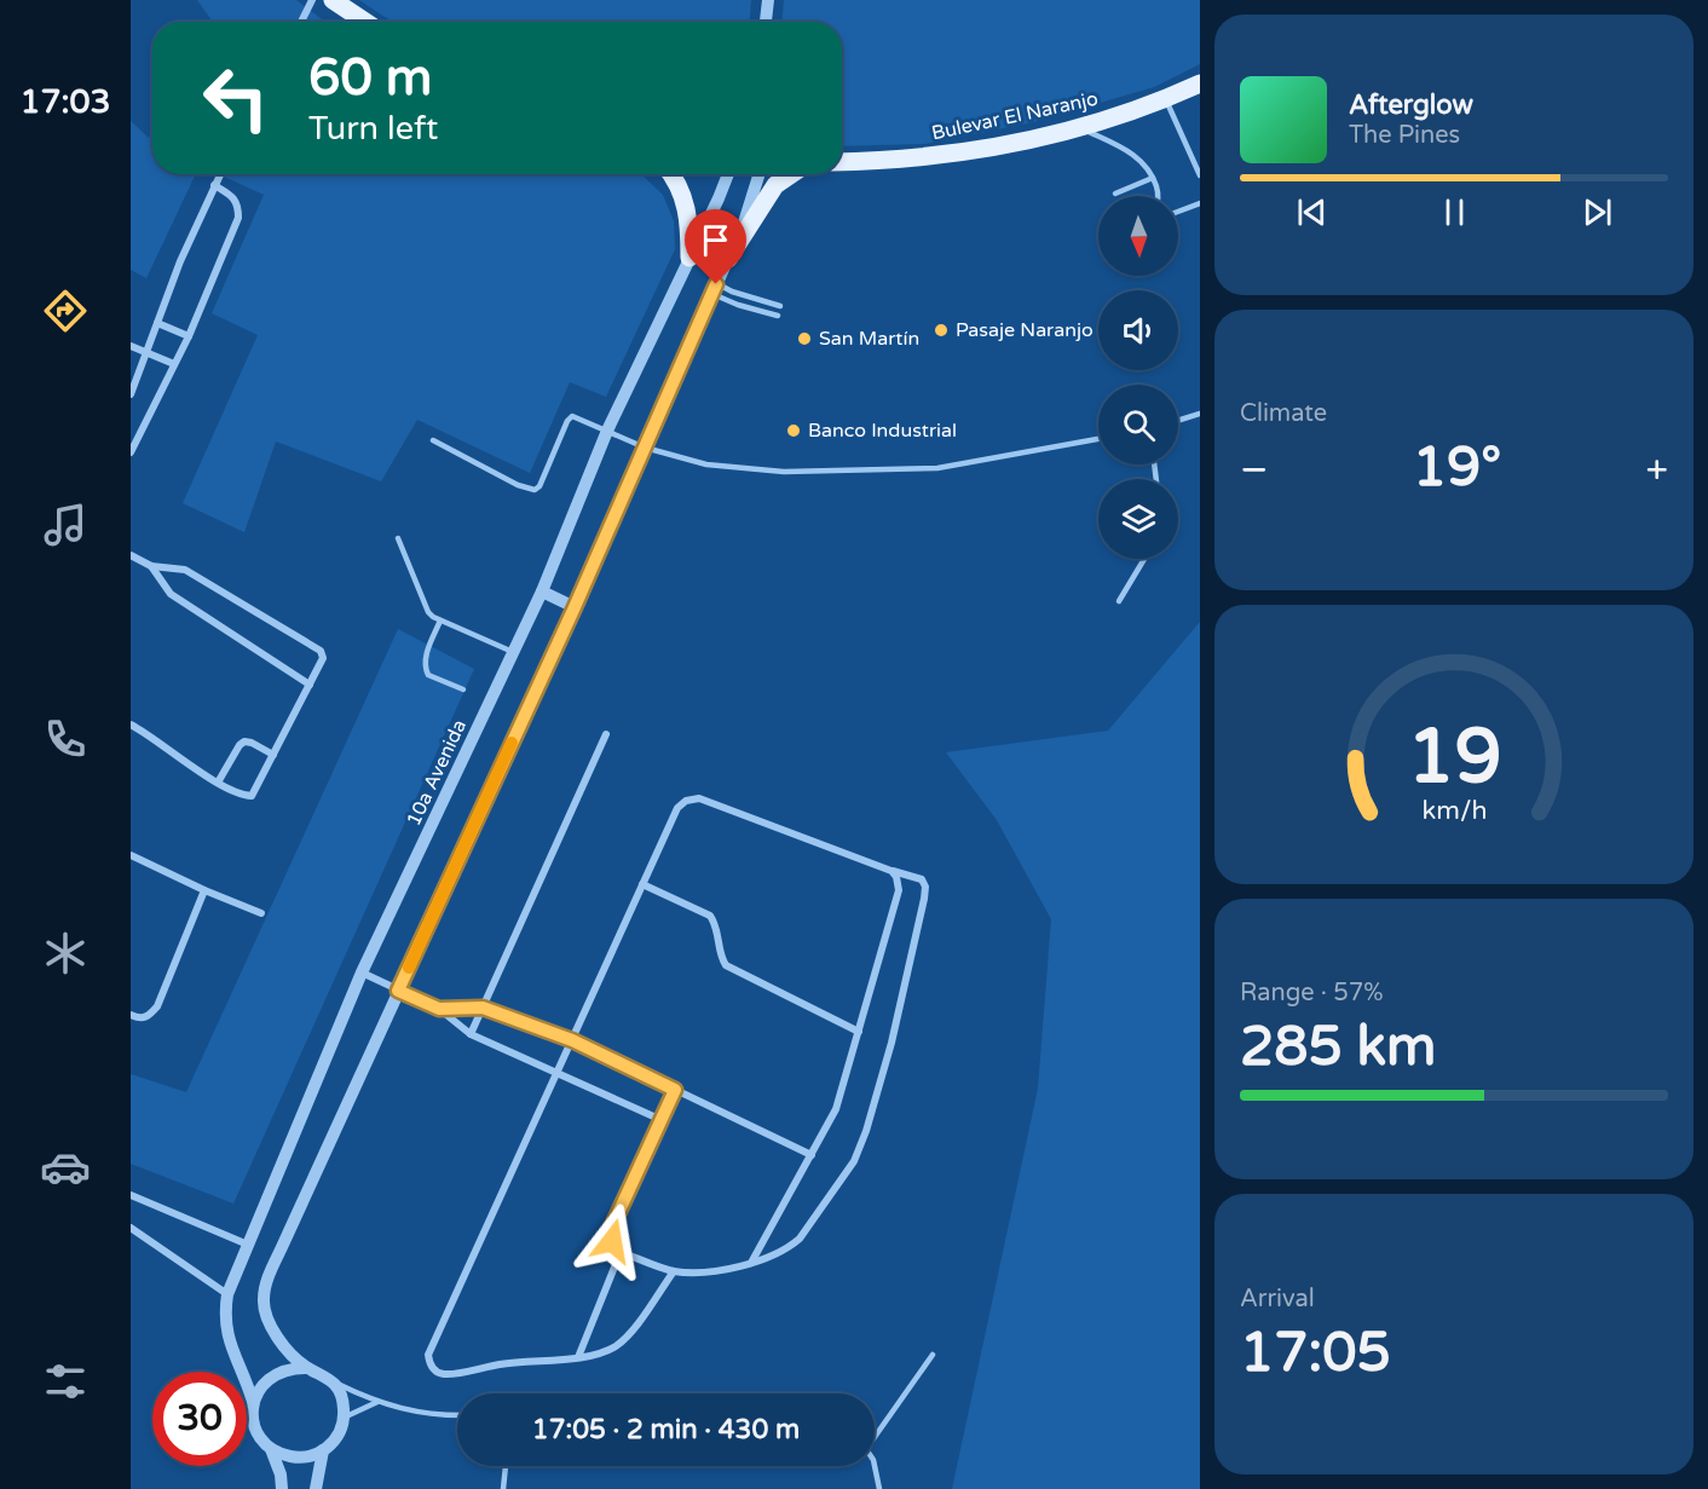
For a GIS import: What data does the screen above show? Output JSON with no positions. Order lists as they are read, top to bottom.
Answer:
{
  "streets": {
    "main road": ["Bulevar El Naranjo"],
    "street": ["10a Avenida"]
  },
  "places": ["Pasaje Naranjo", "San Martín", "Banco Industrial"],
  "north": "bottom",
  "page": {
    "tabs": "17:03",
    "turn": ["60 m", "Turn left"],
    "song": ["Afterglow", "The Pines"],
    "tile": [
      "Climate",
      ["Range · 57%", "285 km"],
      ["Arrival", "17:05"]
    ],
    "heat": ["−", "19°", "+"],
    "limit": "30",
    "trip": "17:05 · 2 min · 430 m",
    "gauge": ["19", "km/h"]
  }
}
